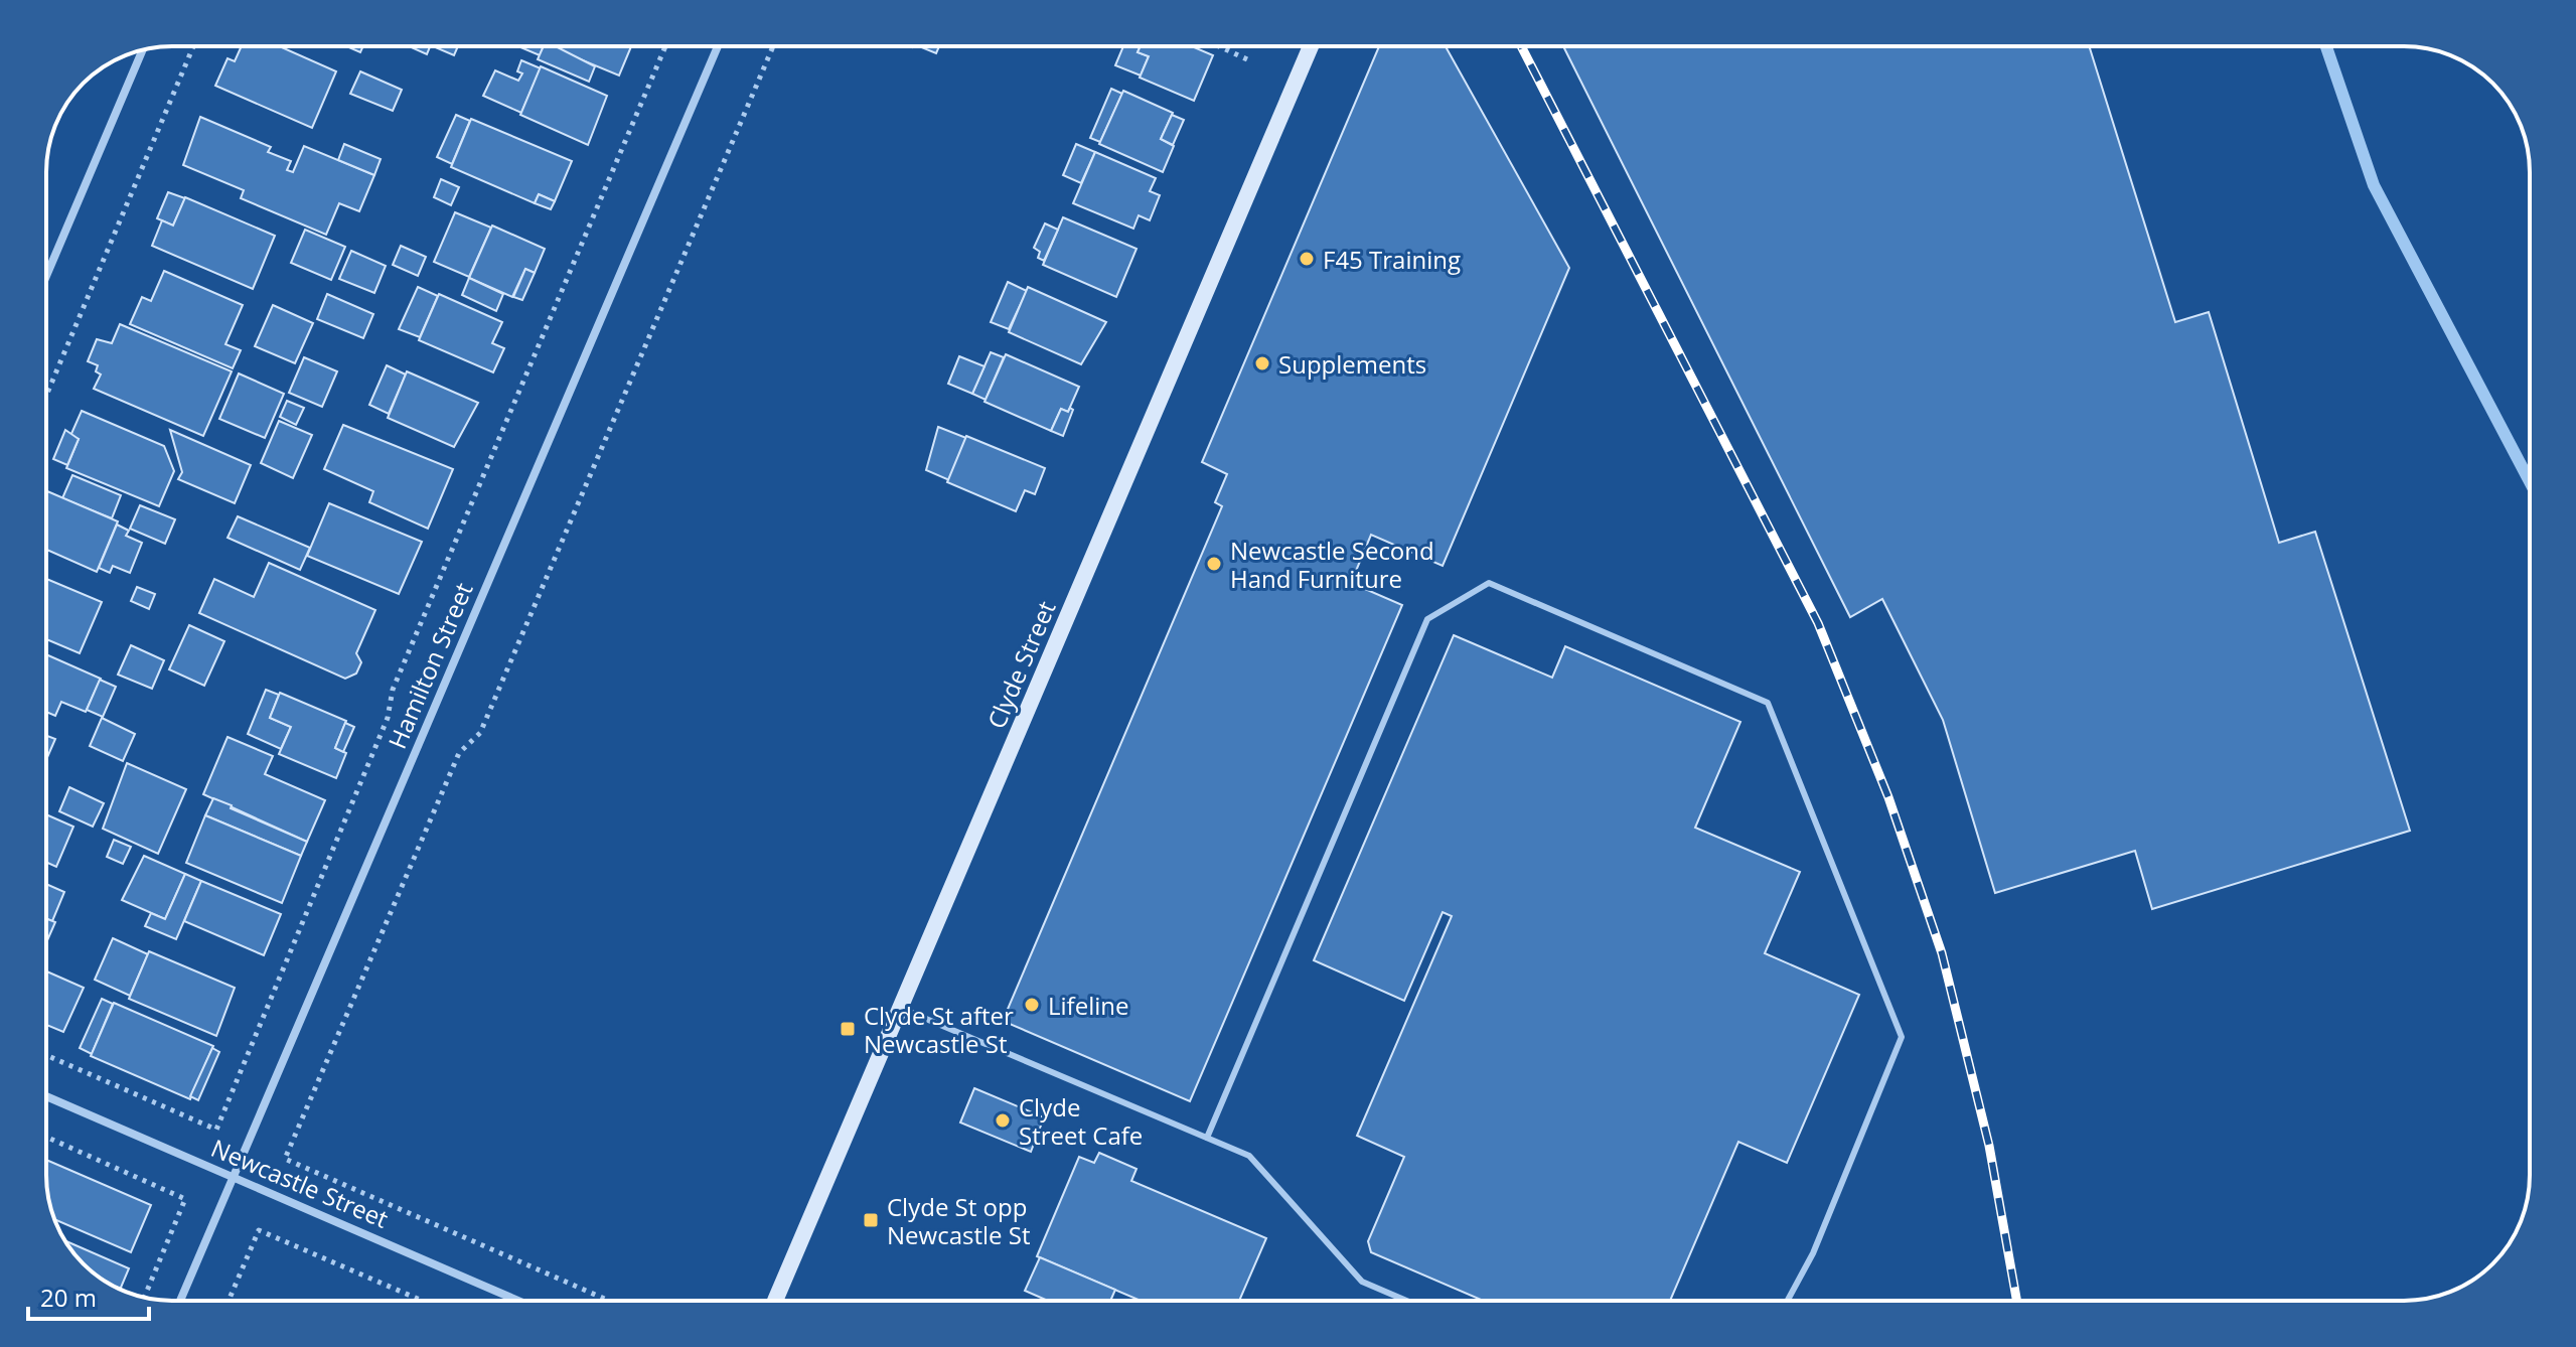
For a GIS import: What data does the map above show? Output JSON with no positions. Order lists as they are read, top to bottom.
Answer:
{
  "streets": {
    "street": ["Clyde Street", "Hamilton Street", "Newcastle Street"]
  },
  "crossings": [
    ["Hamilton Street", "Newcastle Street"]
  ],
  "places": {
    "other": [
      "F45 Training",
      "Supplements",
      "Newcastle Second Hand Furniture",
      "Lifeline",
      "Clyde Street Cafe"
    ],
    "transit": ["Clyde St after Newcastle St", "Clyde St opp Newcastle St"]
  },
  "scale_bar": "20 m"
}
